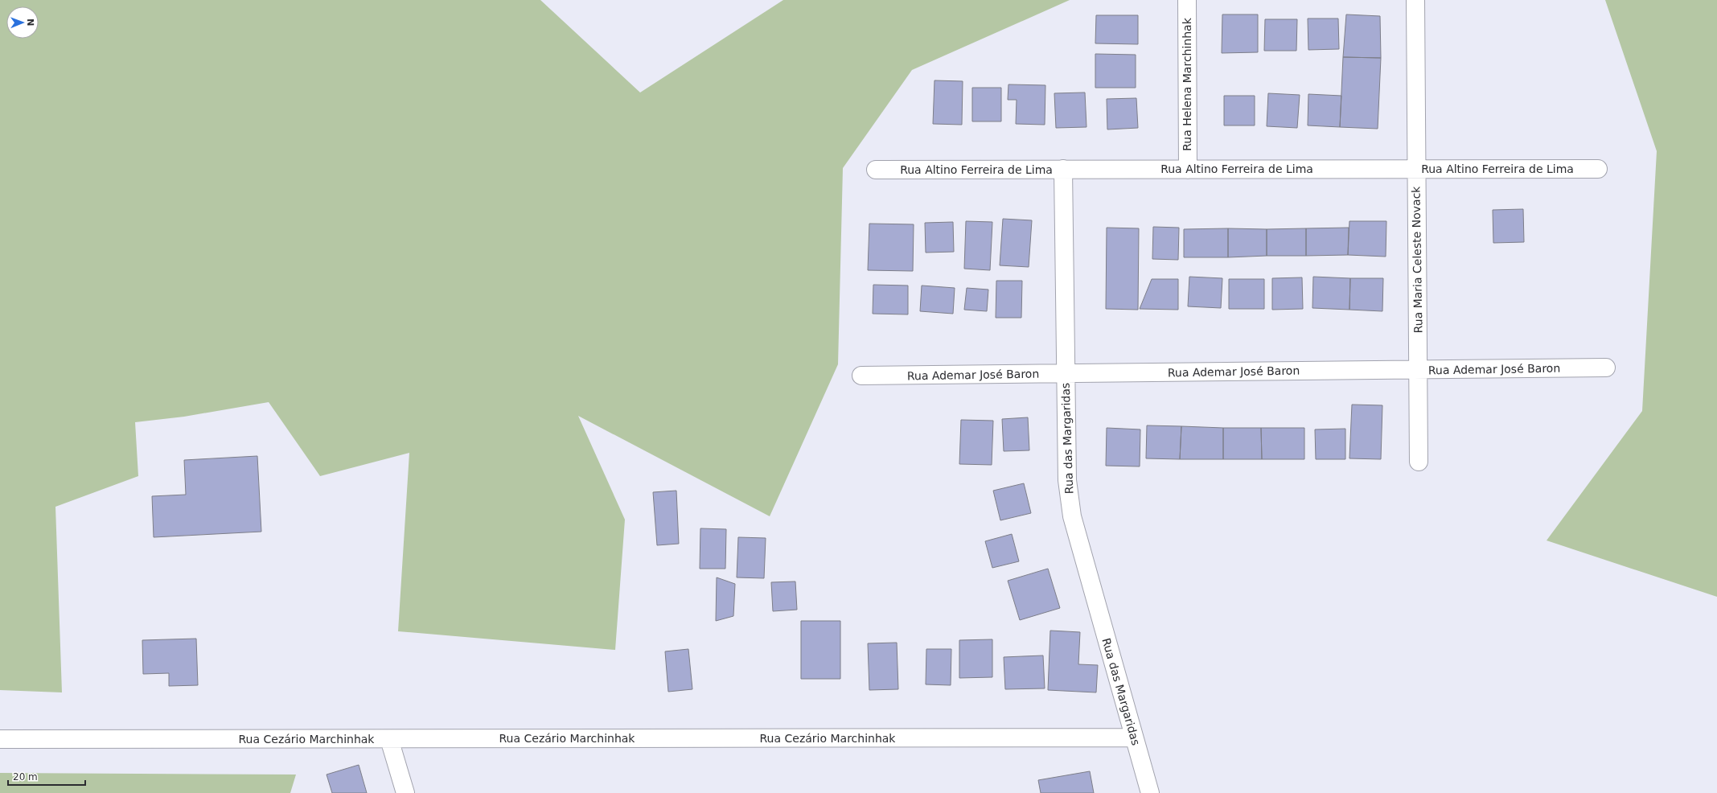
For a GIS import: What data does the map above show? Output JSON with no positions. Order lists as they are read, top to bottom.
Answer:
{
  "streets": {
    "street": [
      "Rua Helena Marchinhak",
      "Rua Altino Ferreira de Lima",
      "Rua Maria Celeste Novack",
      "Rua Ademar José Baron",
      "Rua das Margaridas",
      "Rua Cezário Marchinhak"
    ]
  },
  "crossings": [
    ["Rua Helena Marchinhak", "Rua Altino Ferreira de Lima"],
    ["Rua Altino Ferreira de Lima", "Rua Maria Celeste Novack"],
    ["Rua Altino Ferreira de Lima", "Rua das Margaridas"],
    ["Rua Maria Celeste Novack", "Rua Ademar José Baron"],
    ["Rua Ademar José Baron", "Rua das Margaridas"],
    ["Rua das Margaridas", "Rua Cezário Marchinhak"]
  ],
  "scale_bar": "20 m",
  "north": "right"
}
